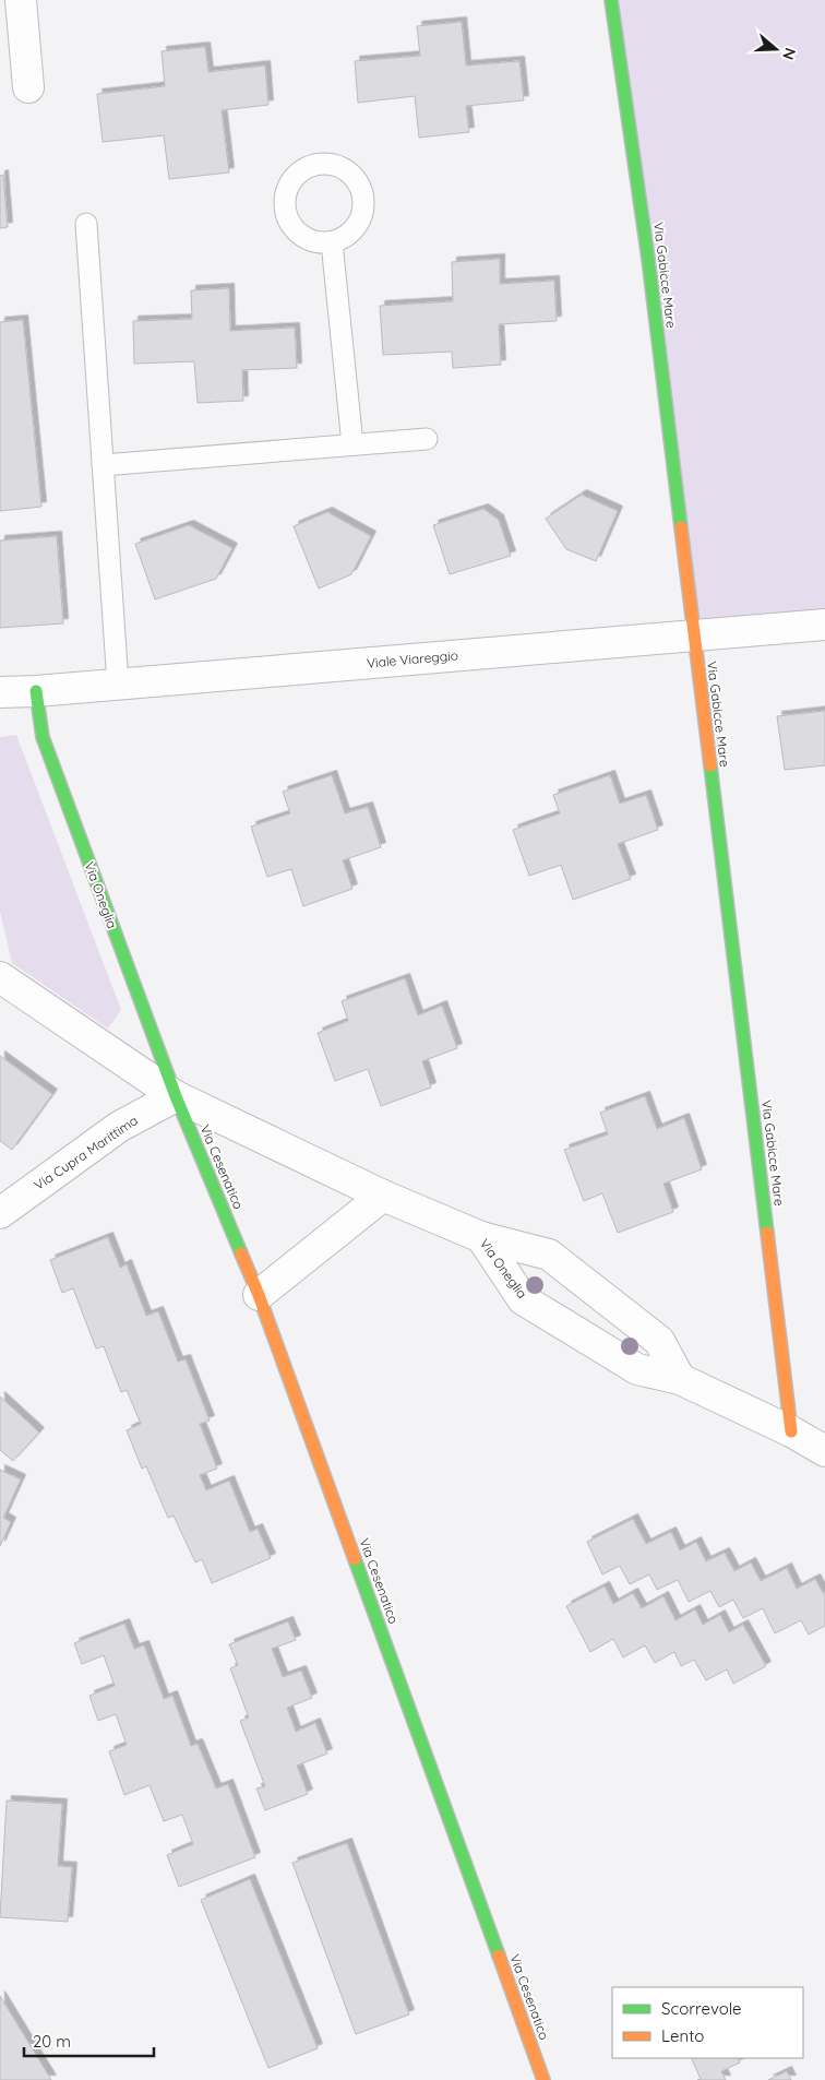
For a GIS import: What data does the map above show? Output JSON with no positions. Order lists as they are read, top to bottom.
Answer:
{
  "streets": {
    "street": [
      "Via Gabicce Mare",
      "Viale Viareggio",
      "Via Oneglia",
      "Via Cupra Marittima",
      "Via Cesenatico"
    ]
  },
  "crossings": [
    ["Via Gabicce Mare", "Viale Viareggio"],
    ["Via Gabicce Mare", "Via Oneglia"],
    ["Viale Viareggio", "Via Oneglia"],
    ["Via Oneglia", "Via Cupra Marittima"],
    ["Via Oneglia", "Via Cesenatico"],
    ["Via Cupra Marittima", "Via Cesenatico"]
  ],
  "legend": ["Scorrevole", "Lento"],
  "scale_bar": "20 m",
  "north": "right"
}
